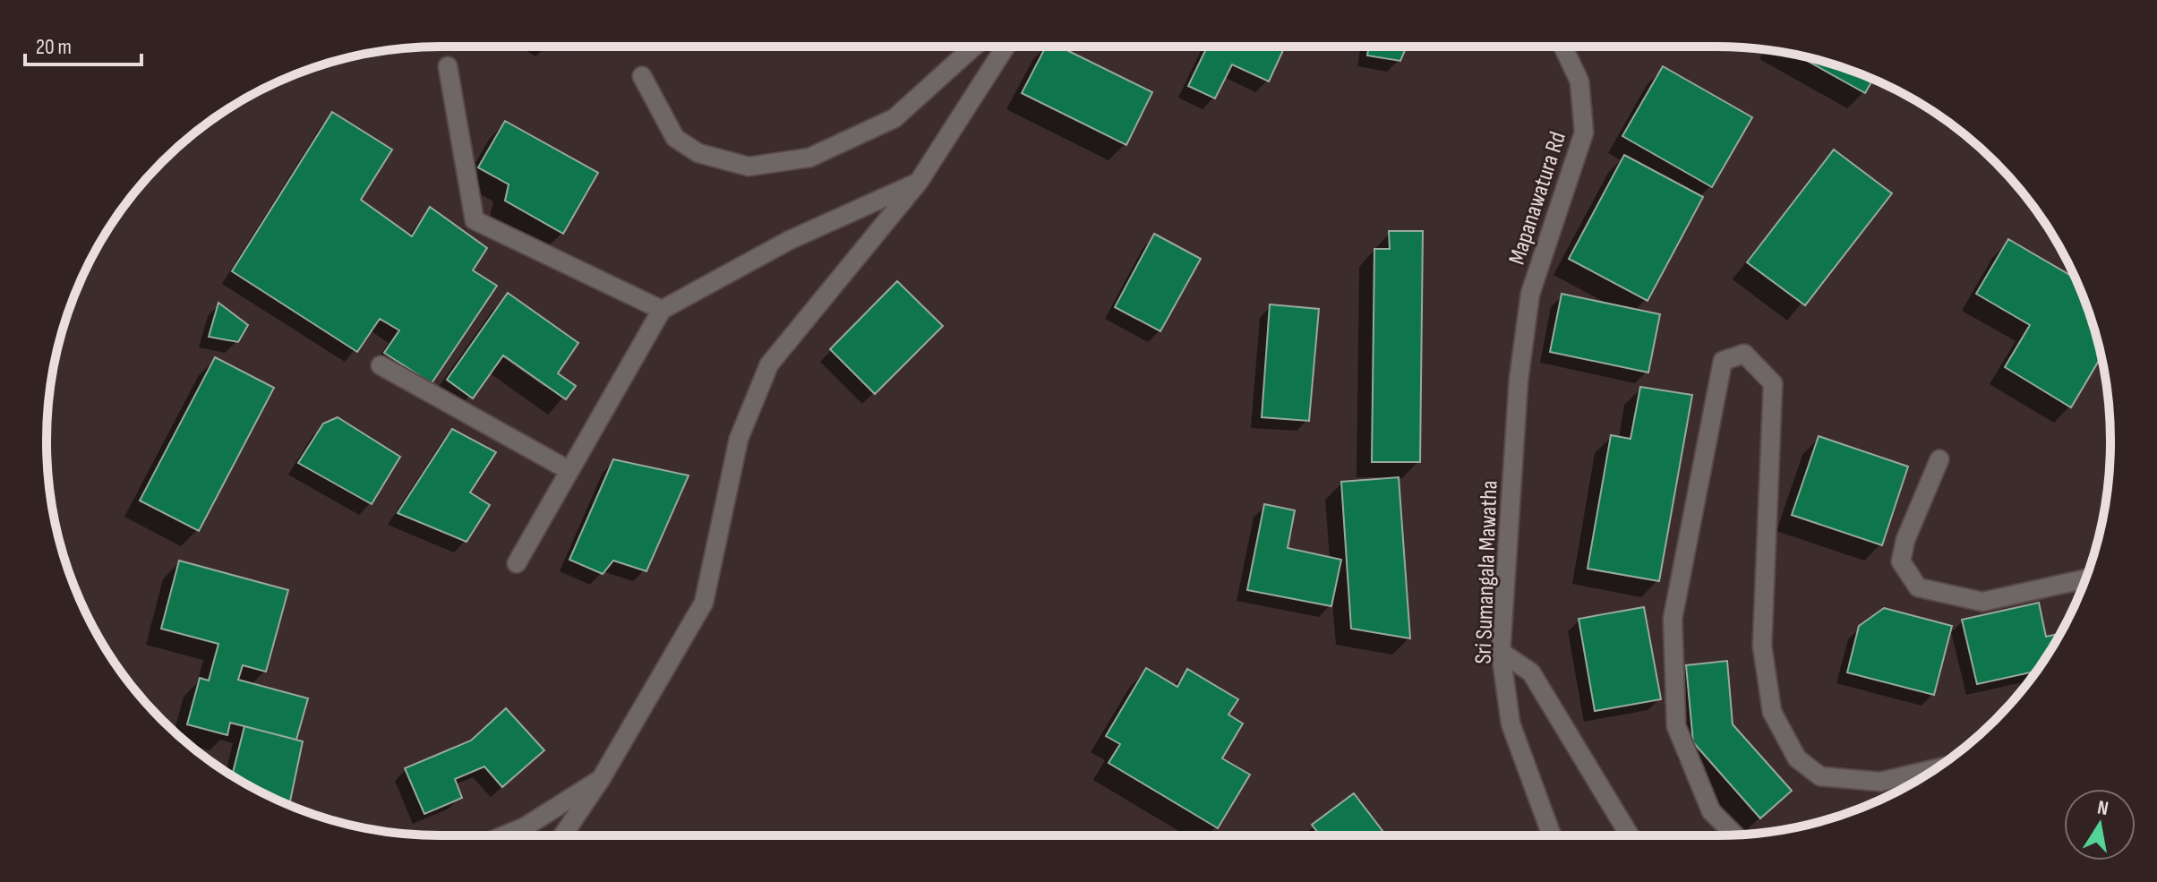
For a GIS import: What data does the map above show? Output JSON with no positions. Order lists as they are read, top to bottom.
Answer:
{
  "streets": {
    "street": ["Mapanawatura Rd", "Sri Sumangala Mawatha"]
  },
  "crossings": [
    ["Mapanawatura Rd", "Sri Sumangala Mawatha"]
  ],
  "scale_bar": "20 m",
  "north": "top"
}
